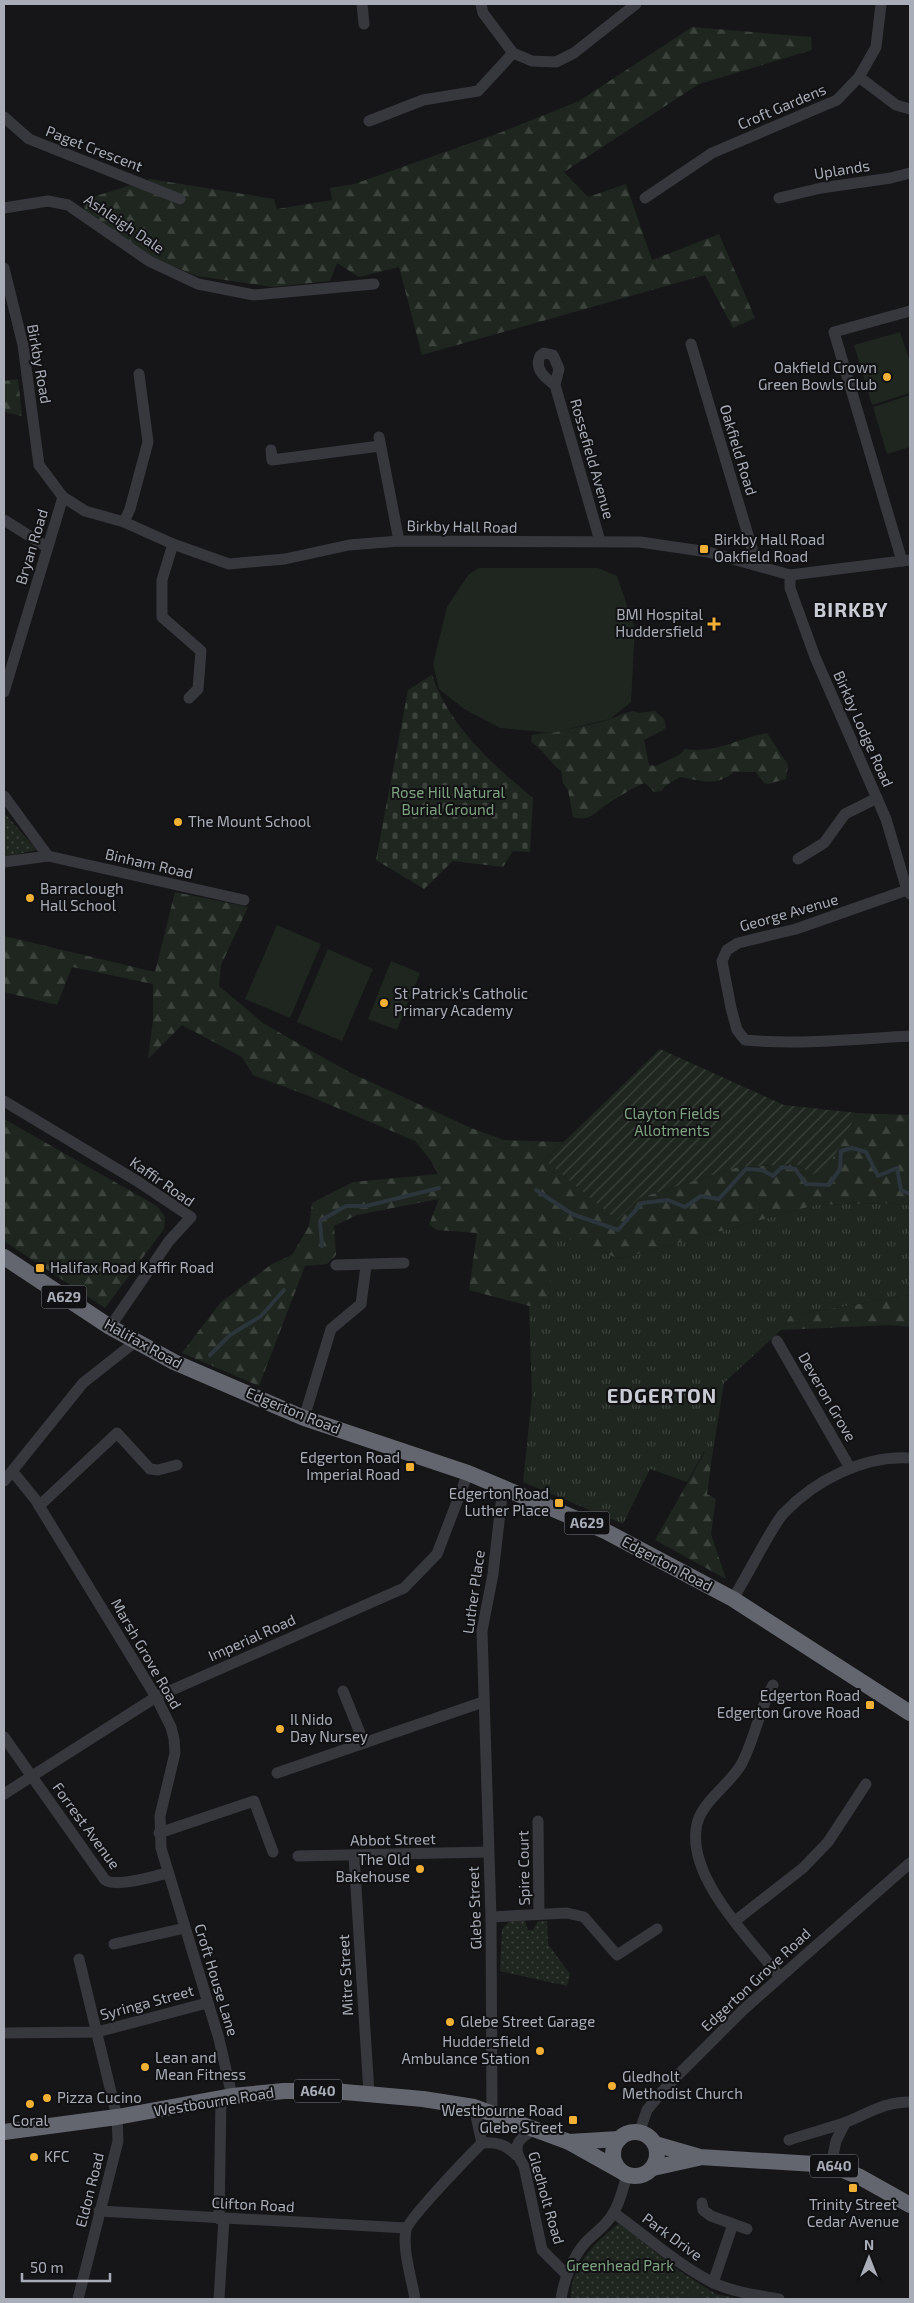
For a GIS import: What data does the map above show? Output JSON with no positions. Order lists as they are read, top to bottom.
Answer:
{
  "streets": {
    "highway": [
      "A629",
      "Halifax Road",
      "Edgerton Road",
      "A640",
      "Westbourne Road"
    ],
    "street": [
      "Croft Gardens",
      "Paget Crescent",
      "Uplands",
      "Ashleigh Dale",
      "Birkby Road",
      "Oakfield Road",
      "Rossefield Avenue",
      "Birkby Hall Road",
      "Bryan Road",
      "Birkby Lodge Road",
      "Binham Road",
      "George Avenue",
      "Kaffir Road",
      "Deveron Grove",
      "Luther Place",
      "Imperial Road",
      "Marsh Grove Road",
      "Forrest Avenue",
      "Abbot Street",
      "Spire Court",
      "Glebe Street",
      "Mitre Street",
      "Croft House Lane",
      "Edgerton Grove Road",
      "Syringa Street",
      "Eldon Road",
      "Gledholt Road",
      "Clifton Road",
      "Park Drive"
    ]
  },
  "crossings": [
    ["Birkby Road", "Birkby Hall Road"],
    ["Oakfield Road", "Birkby Hall Road"],
    ["Rossefield Avenue", "Birkby Hall Road"],
    ["Birkby Hall Road", "Bryan Road"],
    ["Birkby Hall Road", "Birkby Lodge Road"],
    ["Birkby Lodge Road", "George Avenue"],
    ["Kaffir Road", "Halifax Road"],
    ["Halifax Road", "Edgerton Road"],
    ["Edgerton Road", "Luther Place"],
    ["Edgerton Road", "Imperial Road"],
    ["Luther Place", "Glebe Street"],
    ["Imperial Road", "Marsh Grove Road"],
    ["Imperial Road", "Forrest Avenue"],
    ["Marsh Grove Road", "Forrest Avenue"],
    ["Marsh Grove Road", "Croft House Lane"],
    ["Forrest Avenue", "Croft House Lane"],
    ["Abbot Street", "Glebe Street"],
    ["Abbot Street", "Mitre Street"],
    ["Spire Court", "Glebe Street"],
    ["Glebe Street", "Westbourne Road"],
    ["Mitre Street", "Westbourne Road"],
    ["Croft House Lane", "Syringa Street"],
    ["Croft House Lane", "Westbourne Road"],
    ["Croft House Lane", "Clifton Road"],
    ["Edgerton Grove Road", "A640"],
    ["Edgerton Grove Road", "Westbourne Road"],
    ["Edgerton Grove Road", "Gledholt Road"],
    ["Syringa Street", "Eldon Road"],
    ["A640", "Westbourne Road"],
    ["A640", "Gledholt Road"],
    ["Westbourne Road", "Eldon Road"],
    ["Westbourne Road", "Gledholt Road"],
    ["Eldon Road", "Clifton Road"],
    ["Gledholt Road", "Park Drive"]
  ],
  "districts": ["BIRKBY", "EDGERTON"],
  "parks": ["Rose Hill Natural Burial Ground", "Clayton Fields Allotments", "Greenhead Park"],
  "places": {
    "other": [
      "Oakfield Crown Green Bowls Club",
      "The Mount School",
      "Barraclough Hall School",
      "St Patrick's Catholic Primary Academy",
      "Il Nido Day Nursey",
      "The Old Bakehouse",
      "Glebe Street Garage",
      "Huddersfield Ambulance Station",
      "Lean and Mean Fitness",
      "Gledholt Methodist Church",
      "Pizza Cucino",
      "Coral",
      "KFC"
    ],
    "transit": [
      "Birkby Hall Road Oakfield Road",
      "Halifax Road Kaffir Road",
      "Edgerton Road Imperial Road",
      "Edgerton Road Luther Place",
      "Edgerton Road Edgerton Grove Road",
      "Westbourne Road Glebe Street",
      "Trinity Street Cedar Avenue"
    ],
    "health": ["BMI Hospital Huddersfield"]
  },
  "scale_bar": "50 m",
  "north": "top"
}
